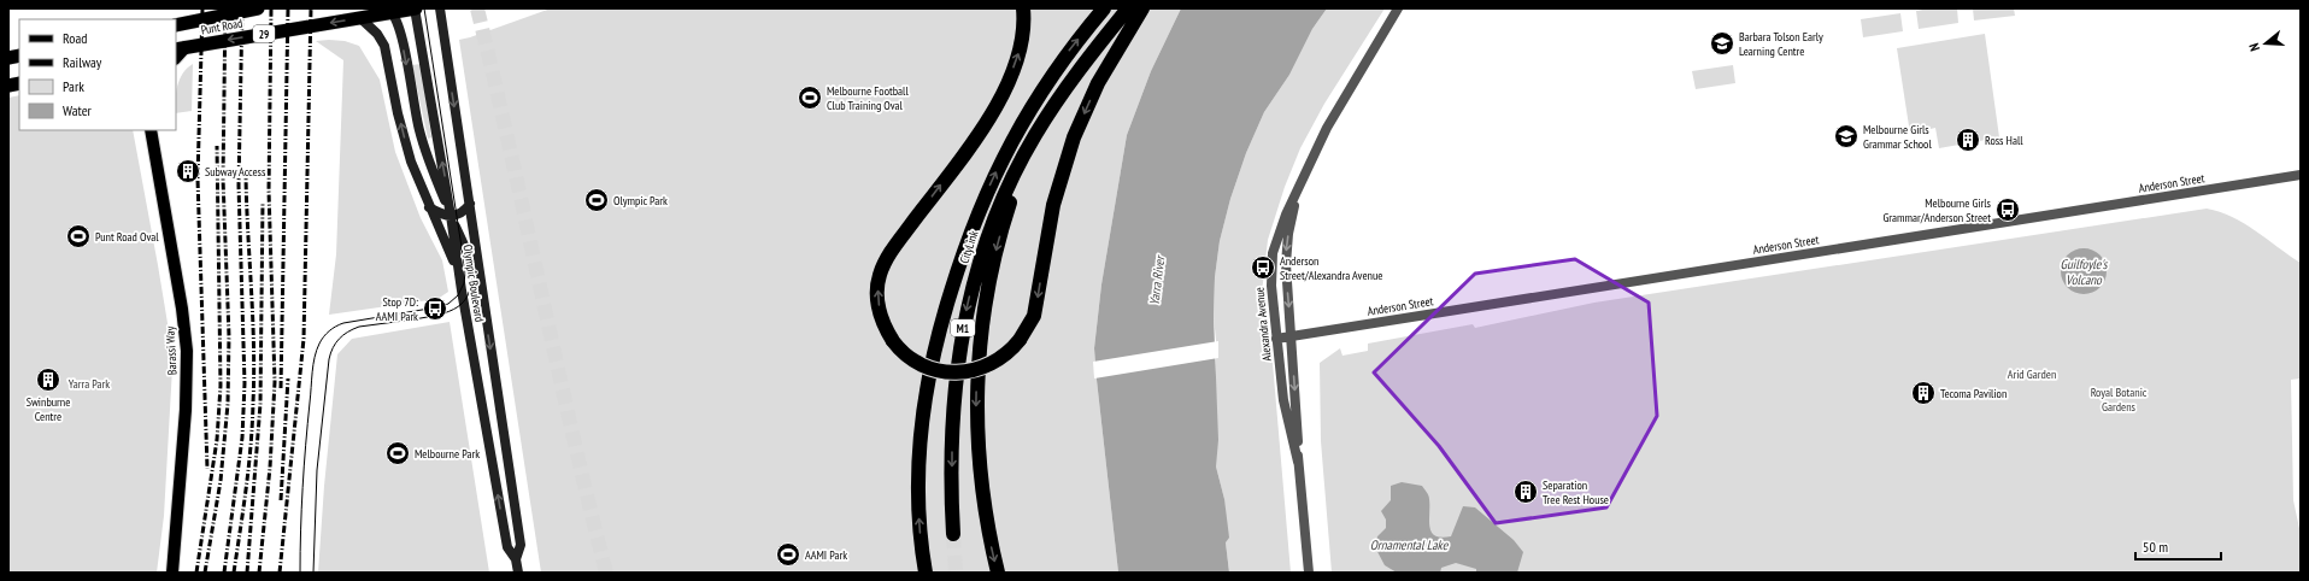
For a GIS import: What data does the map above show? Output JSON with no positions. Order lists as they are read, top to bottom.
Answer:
{
  "streets": {
    "highway": [
      "Punt Road",
      "29",
      "CityLink",
      "M1"
    ],
    "main road": ["Olympic Boulevard", "Barassi Way"],
    "street": ["Anderson Street", "Alexandra Avenue"]
  },
  "crossings": [
    ["Punt Road", "Olympic Boulevard"],
    ["Anderson Street", "Alexandra Avenue"]
  ],
  "water": ["Guilfoyle's Volcano", "Yarra River", "Ornamental Lake"],
  "parks": ["Arid Garden", "Yarra Park", "Royal Botanic Gardens"],
  "places": {
    "school or university": ["Barbara Tolson Early Learning Centre", "Melbourne Girls Grammar School"],
    "sports": [
      "Melbourne Football Club Training Oval",
      "Olympic Park",
      "Punt Road Oval",
      "Melbourne Park",
      "AAMI Park"
    ],
    "building": [
      "Ross Hall",
      "Subway Access",
      "Swinburne Centre",
      "Tecoma Pavilion",
      "Separation Tree Rest House"
    ],
    "bus stop": ["Melbourne Girls Grammar/Anderson Street", "Anderson Street/Alexandra Avenue", "Stop 7D: AAMI Park"]
  },
  "legend": [
    "Road",
    "Railway",
    "Park",
    "Water"
  ],
  "scale_bar": "50 m",
  "north": "left"
}
